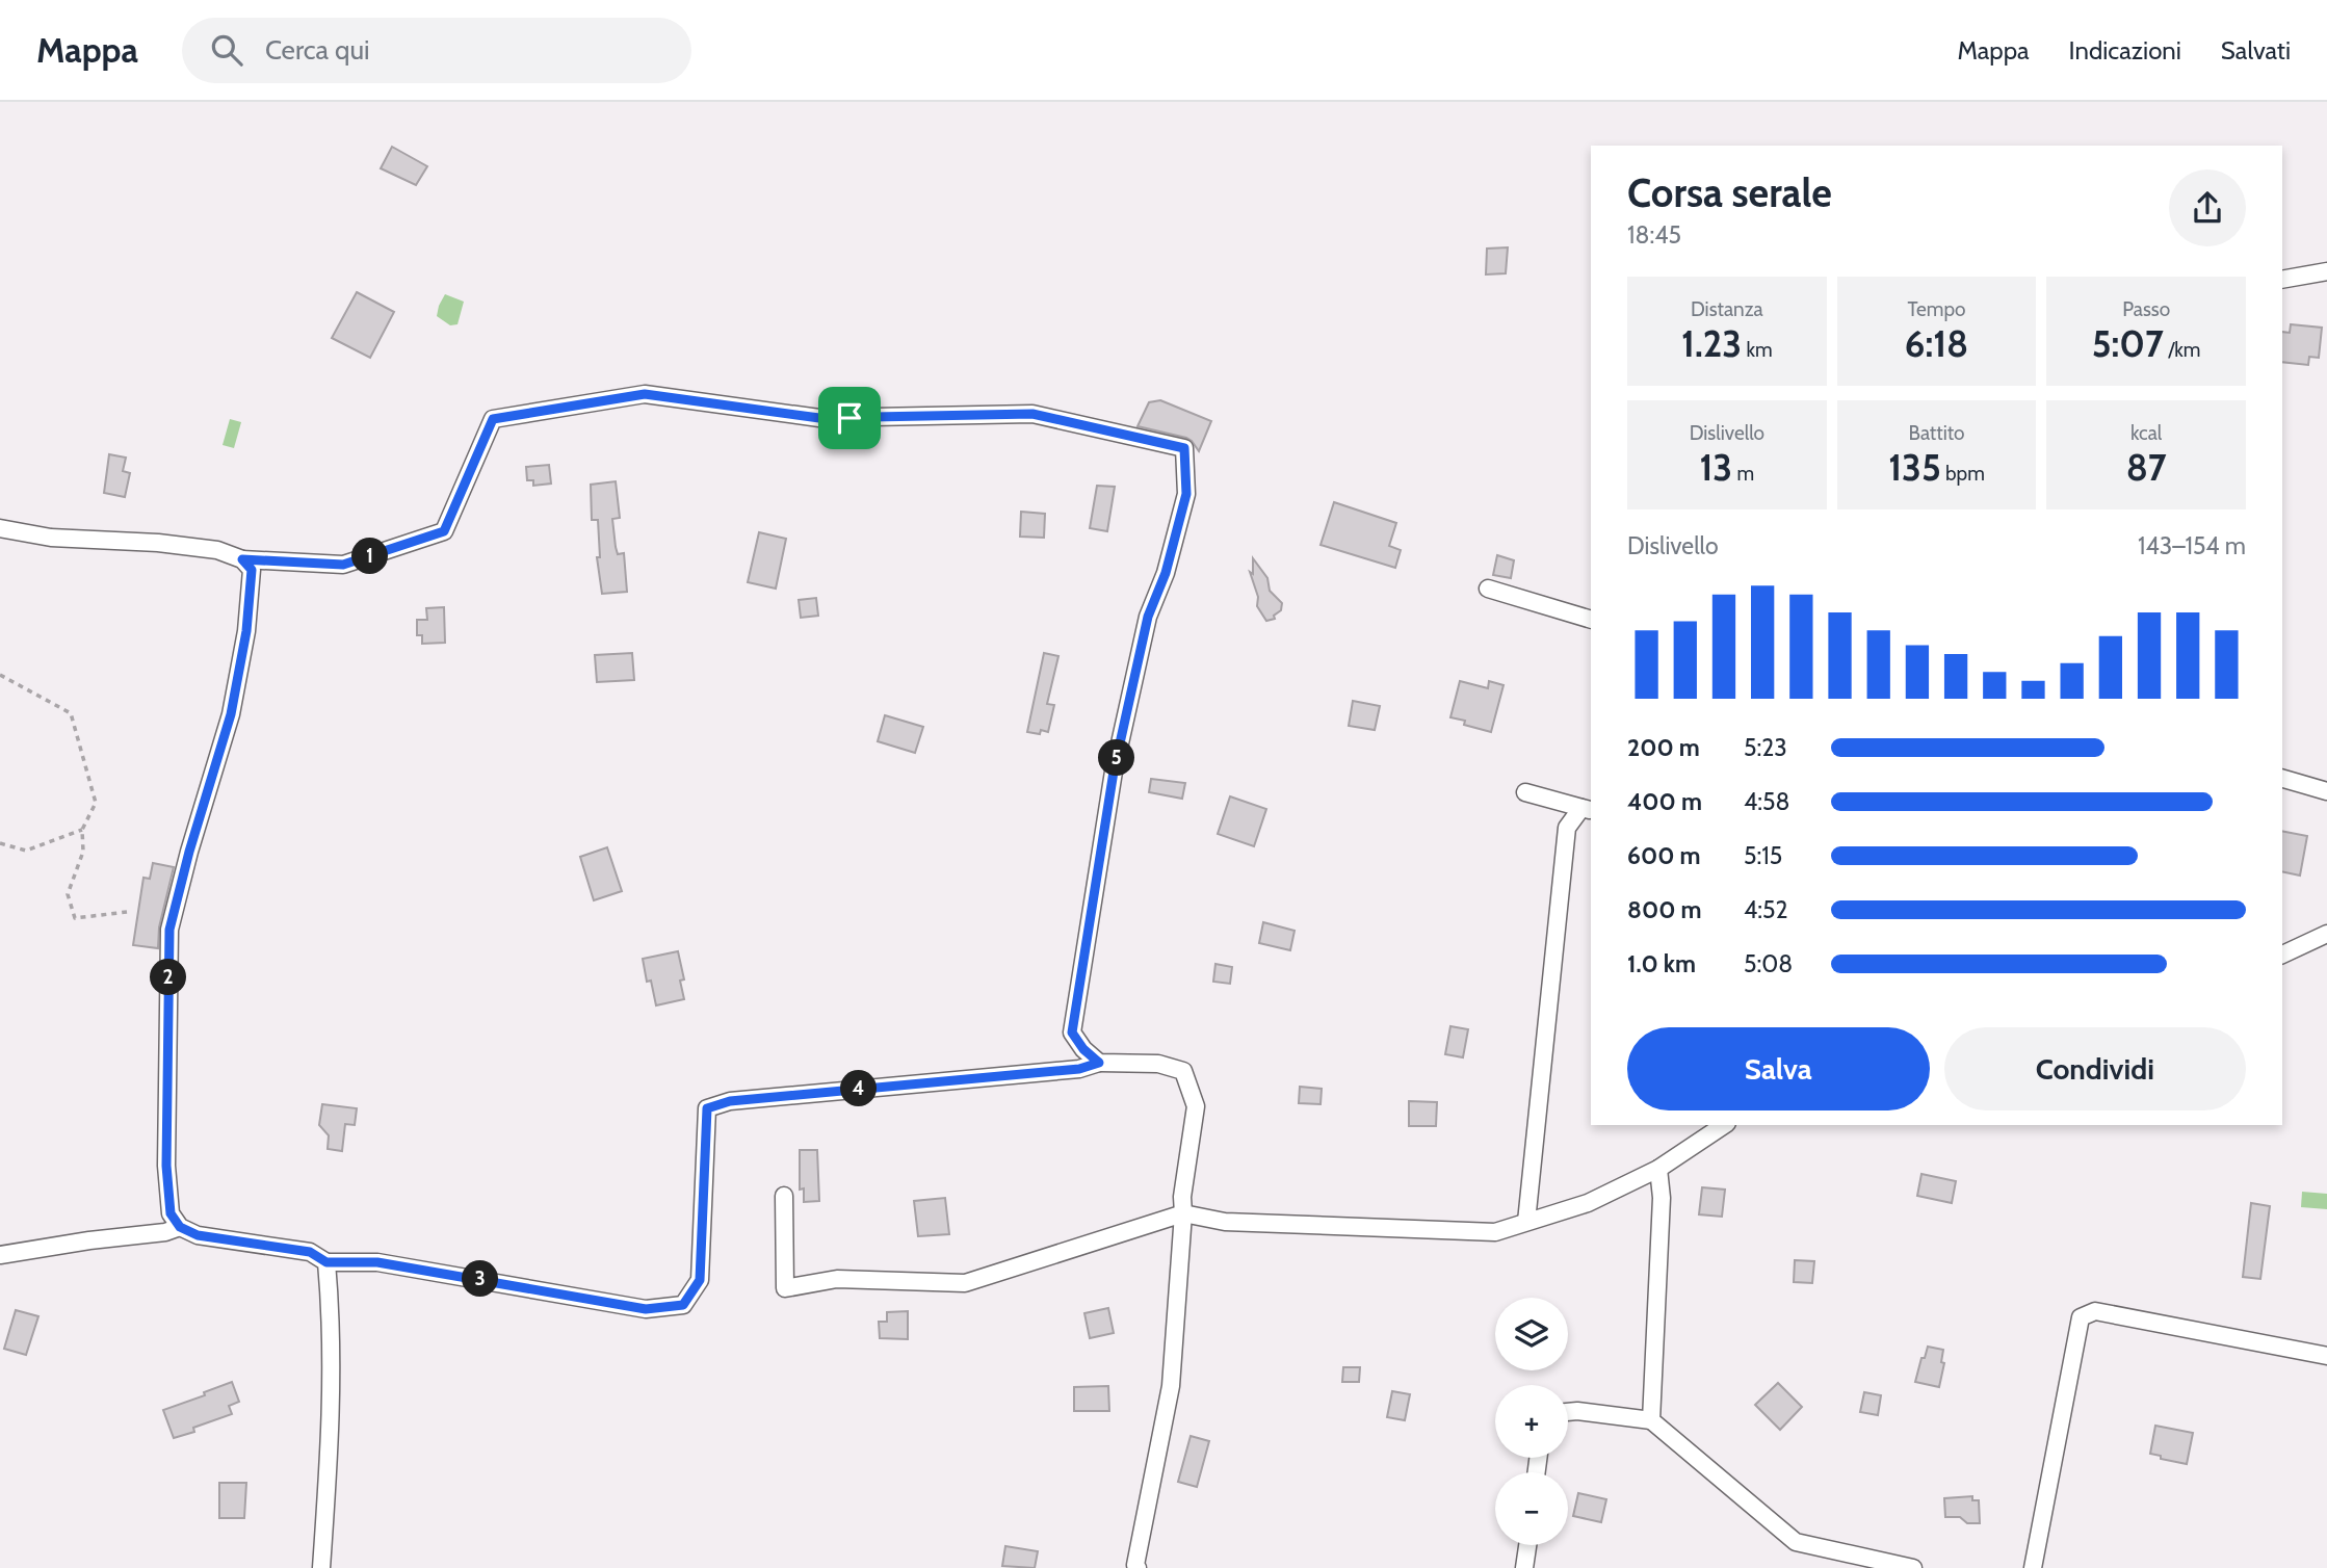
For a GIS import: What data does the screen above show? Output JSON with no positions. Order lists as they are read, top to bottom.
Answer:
{
  "page": {
    "header": "Mappa",
    "search": "Cerca qui",
    "nav": ["Mappa", "Indicazioni", "Salvati"],
    "heading": ["Corsa serale", "18:45"],
    "stats": [
      ["Distanza", "1.23 km"],
      ["Tempo", "6:18"],
      ["Passo", "5:07 /km"],
      ["Dislivello", "13 m"],
      ["Battito", "135 bpm"],
      ["kcal", "87"]
    ],
    "chart": ["Dislivello", "143–154 m"],
    "pins": [
      "1",
      "5",
      "2",
      "4",
      "3"
    ],
    "list": [
      {
        "name": "200 m",
        "note": "5:23"
      },
      {
        "name": "400 m",
        "note": "4:58"
      },
      {
        "name": "600 m",
        "note": "5:15"
      },
      {
        "name": "800 m",
        "note": "4:52"
      },
      {
        "name": "1.0 km",
        "note": "5:08"
      }
    ],
    "buttons": ["Salva", "Condividi"],
    "map_buttons": ["+", "−"]
  }
}
